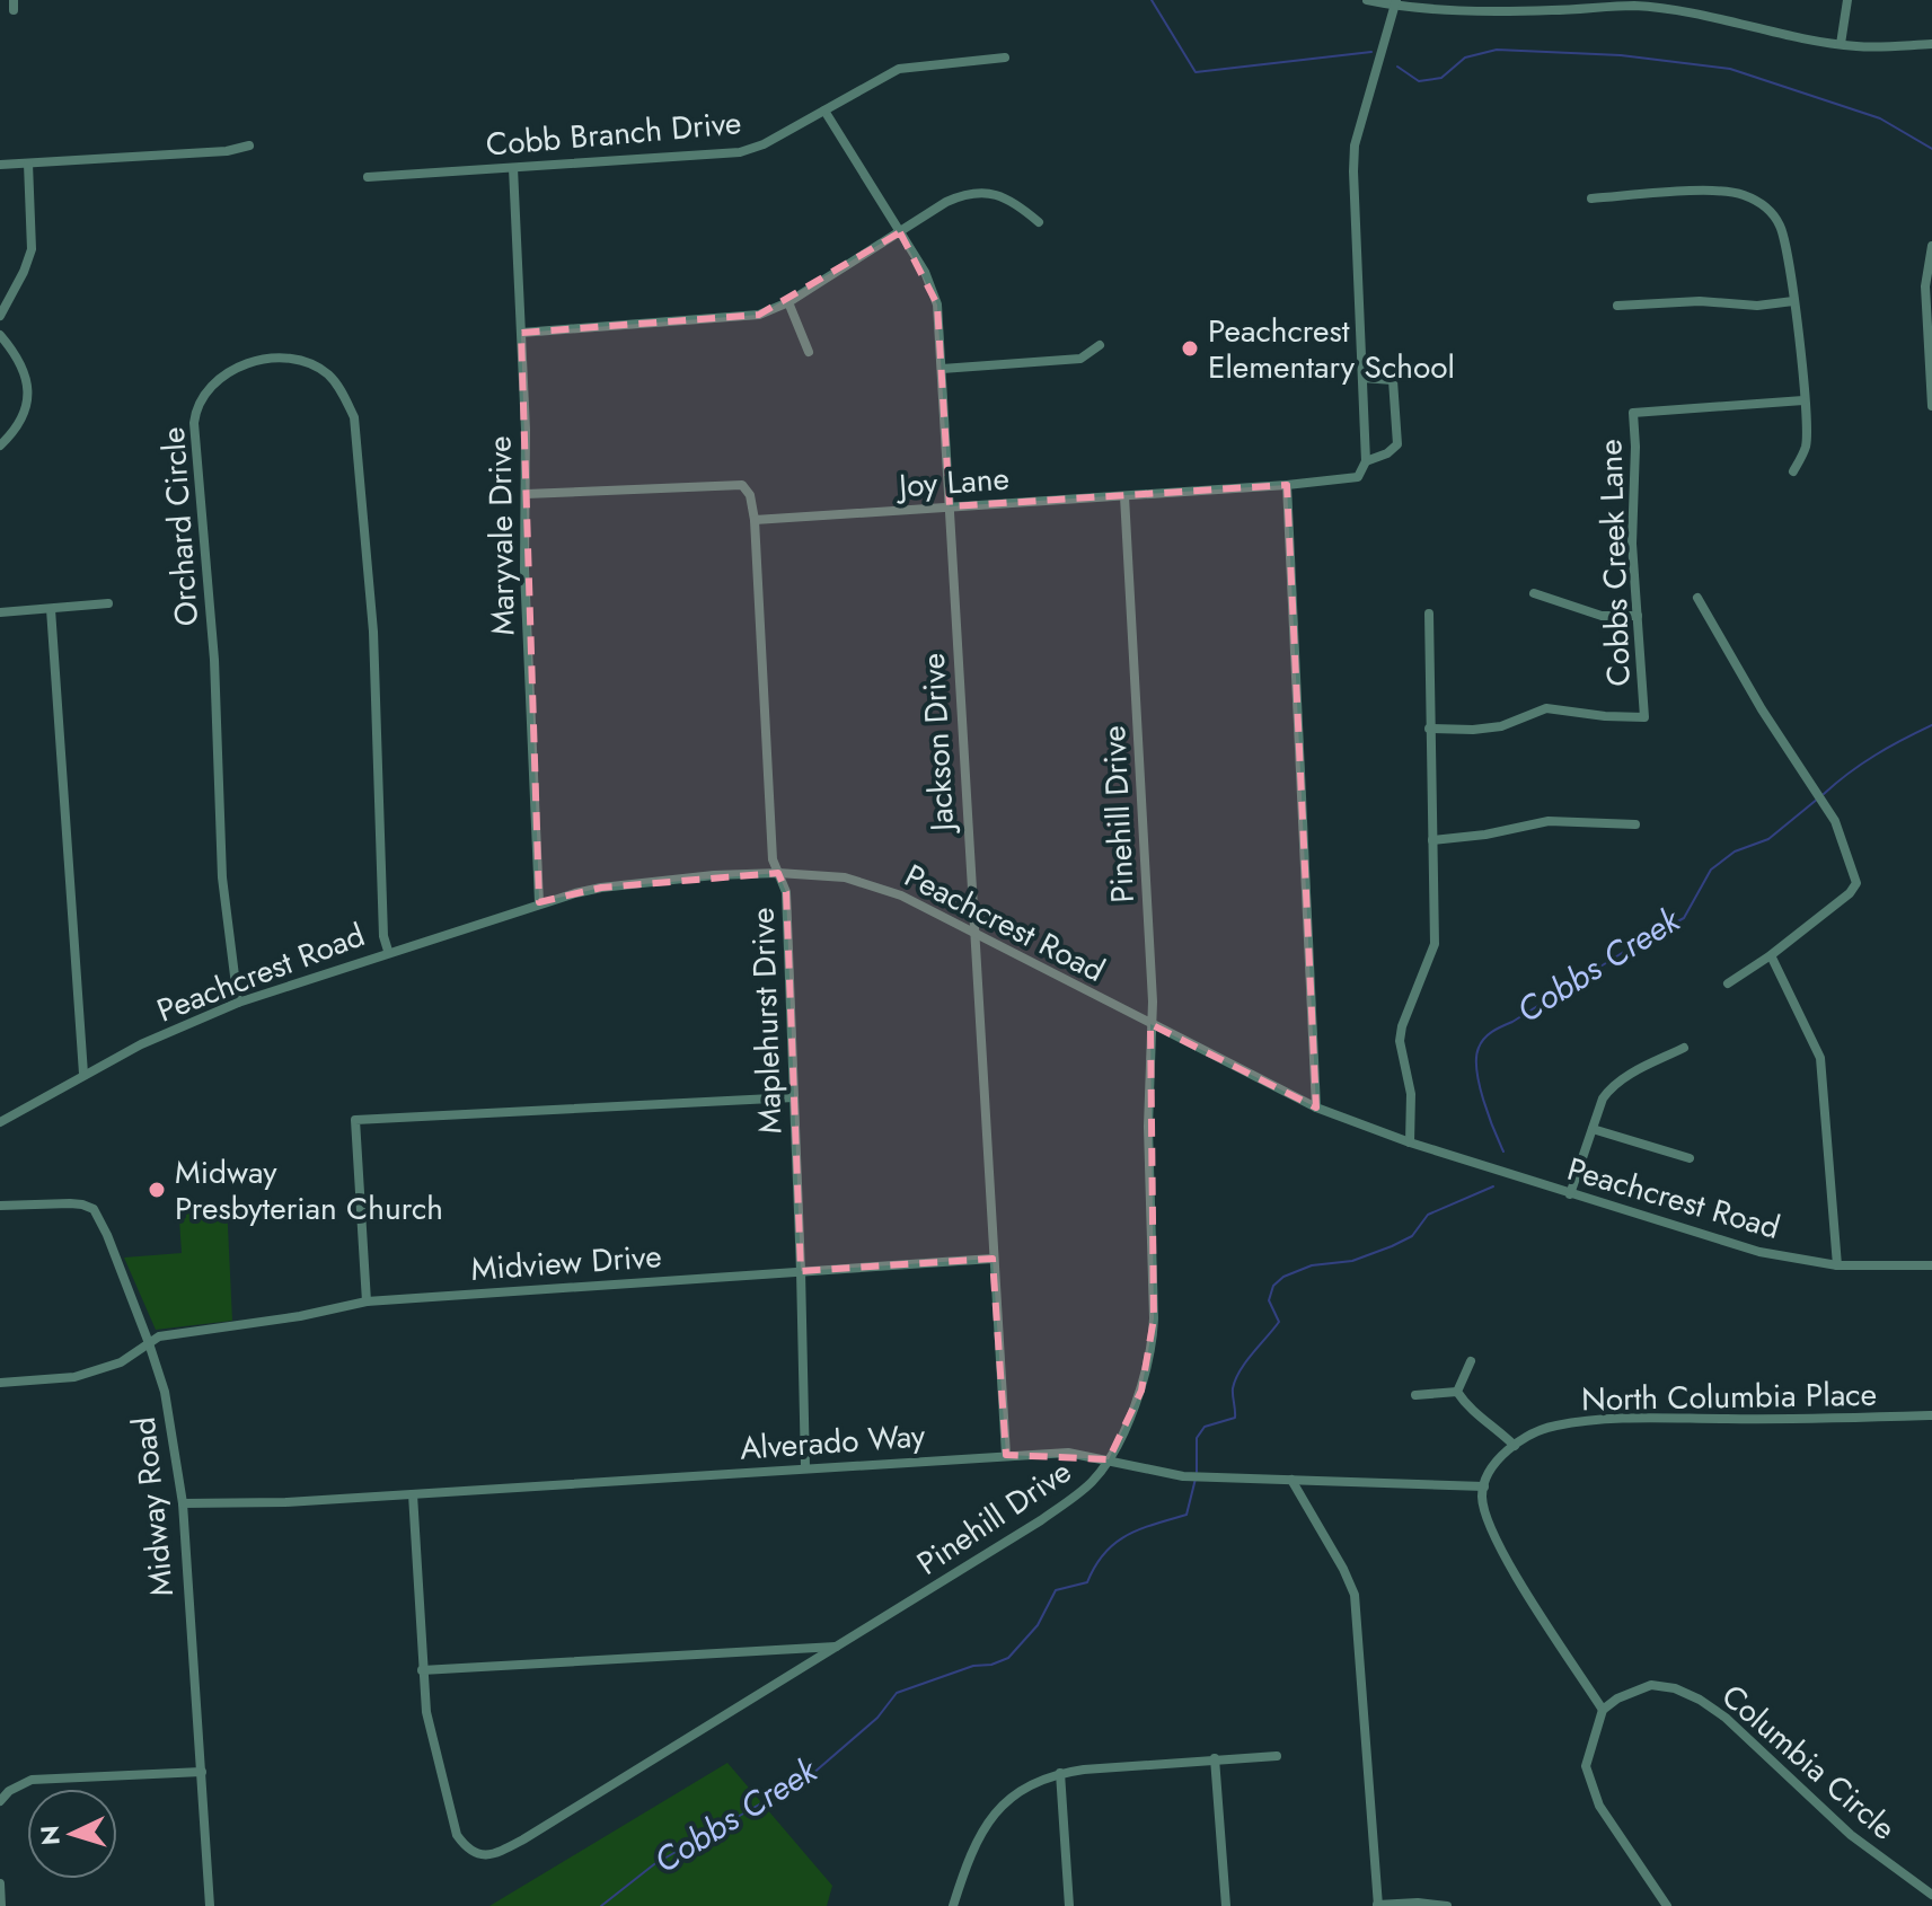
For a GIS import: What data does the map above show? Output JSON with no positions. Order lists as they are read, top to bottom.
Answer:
{
  "streets": {
    "street": [
      "Cobb Branch Drive",
      "Joy Lane",
      "Orchard Circle",
      "Maryvale Drive",
      "Cobbs Creek Lane",
      "Jackson Drive",
      "Pinehill Drive",
      "Peachcrest Road",
      "Maplehurst Drive",
      "Midview Drive",
      "North Columbia Place",
      "Alverado Way",
      "Midway Road",
      "Columbia Circle"
    ]
  },
  "crossings": [
    ["Cobb Branch Drive", "Maryvale Drive"],
    ["Cobb Branch Drive", "Jackson Drive"],
    ["Joy Lane", "Jackson Drive"],
    ["Joy Lane", "Pinehill Drive"],
    ["Joy Lane", "Maplehurst Drive"],
    ["Orchard Circle", "Peachcrest Road"],
    ["Maryvale Drive", "Peachcrest Road"],
    ["Jackson Drive", "Peachcrest Road"],
    ["Jackson Drive", "Midview Drive"],
    ["Jackson Drive", "Alverado Way"],
    ["Pinehill Drive", "Peachcrest Road"],
    ["Pinehill Drive", "Alverado Way"],
    ["Peachcrest Road", "Maplehurst Drive"],
    ["Maplehurst Drive", "Midview Drive"],
    ["Maplehurst Drive", "Alverado Way"],
    ["Midview Drive", "Midway Road"],
    ["North Columbia Place", "Alverado Way"],
    ["Alverado Way", "Midway Road"]
  ],
  "water": ["Cobbs Creek"],
  "places": ["Peachcrest Elementary School", "Midway Presbyterian Church"],
  "north": "left"
}
